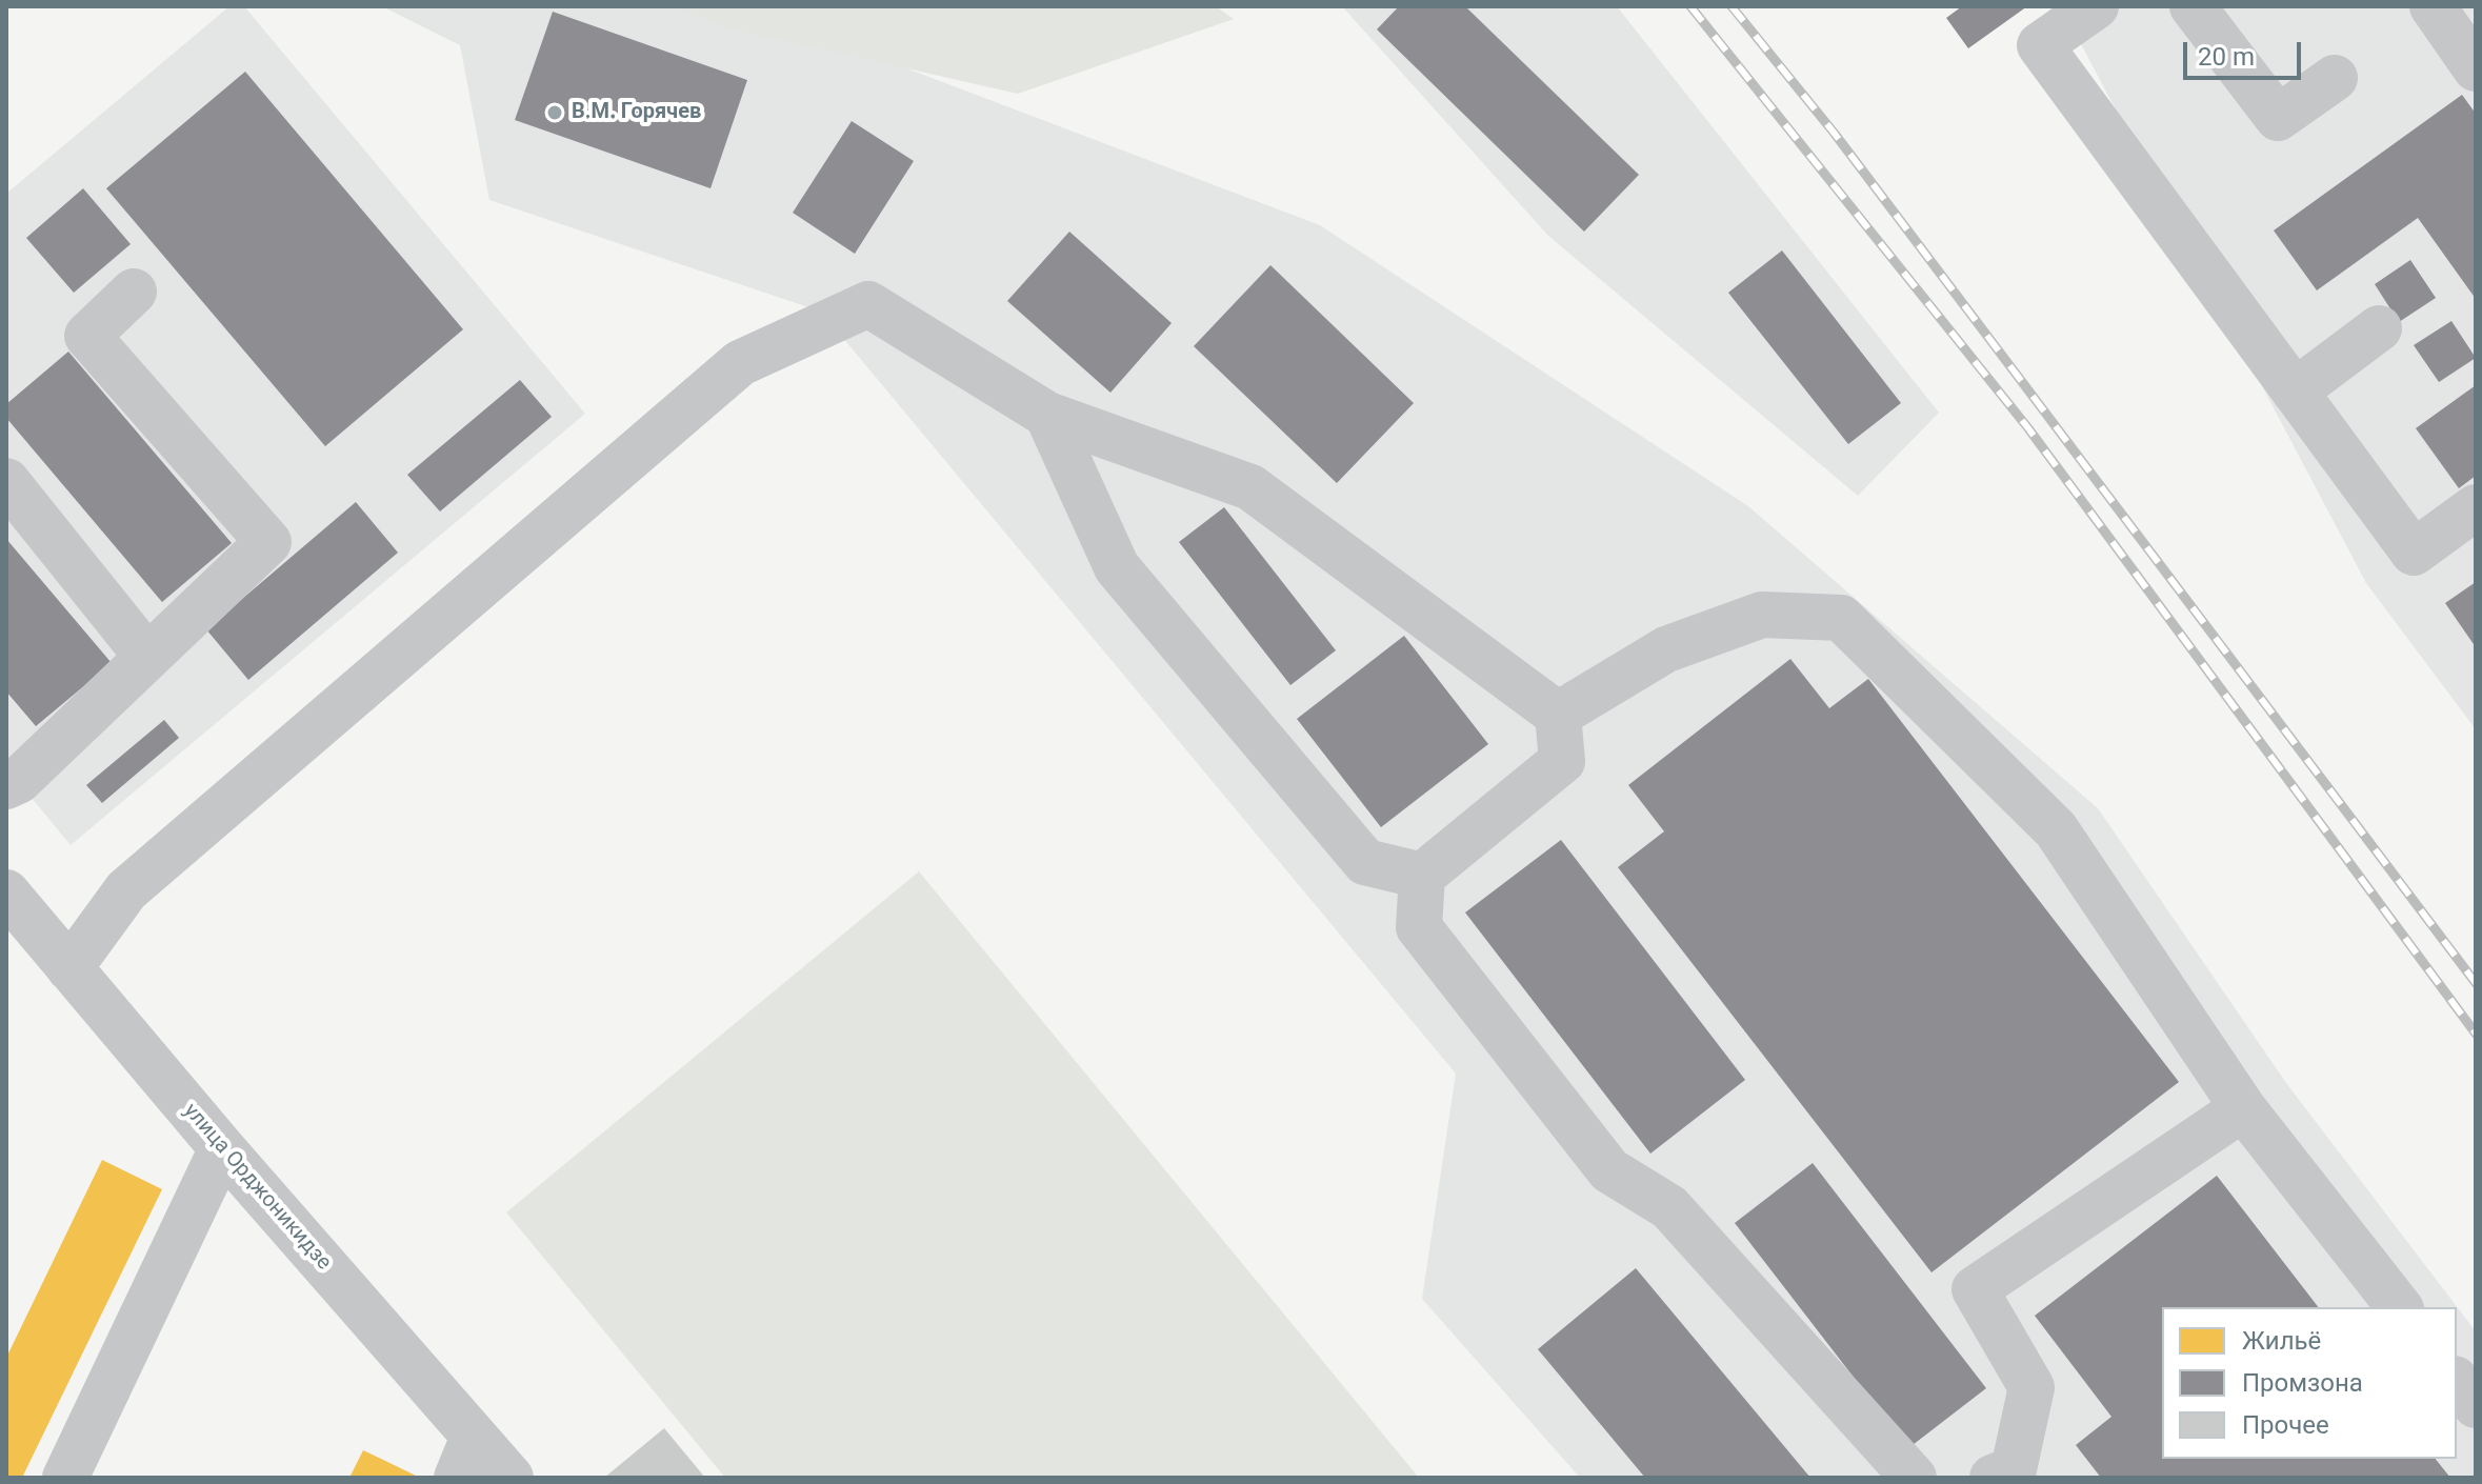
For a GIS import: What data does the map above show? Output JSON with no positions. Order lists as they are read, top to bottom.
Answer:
{
  "streets": {
    "street": ["улица Орджоникидзе"]
  },
  "places": ["В.М. Горячев"],
  "legend": ["Жильё", "Промзона", "Прочее"],
  "scale_bar": "20 m"
}
